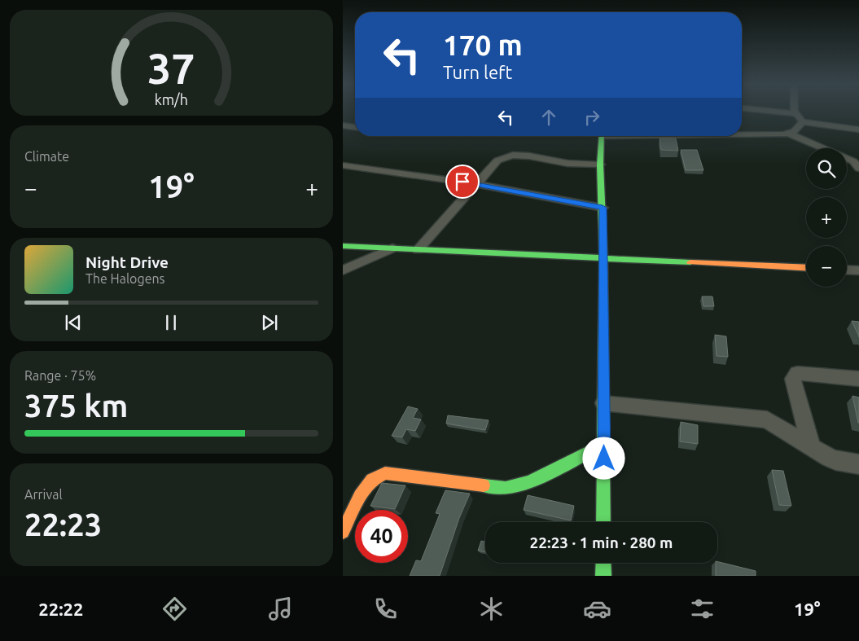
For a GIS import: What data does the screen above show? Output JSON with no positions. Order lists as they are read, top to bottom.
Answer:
{
  "page": {
    "turn": ["170 m", "Turn left"],
    "tile": [
      "Climate",
      ["Range · 75%", "375 km"],
      ["Arrival", "22:23"]
    ],
    "map_buttons": ["+", "−"],
    "heat": ["−", "19°", "+"],
    "song": ["Night Drive", "The Halogens"],
    "limit": "40",
    "trip": "22:23 · 1 min · 280 m",
    "tabs": ["22:22", "19°"],
    "gauge": ["37", "km/h"]
  }
}
